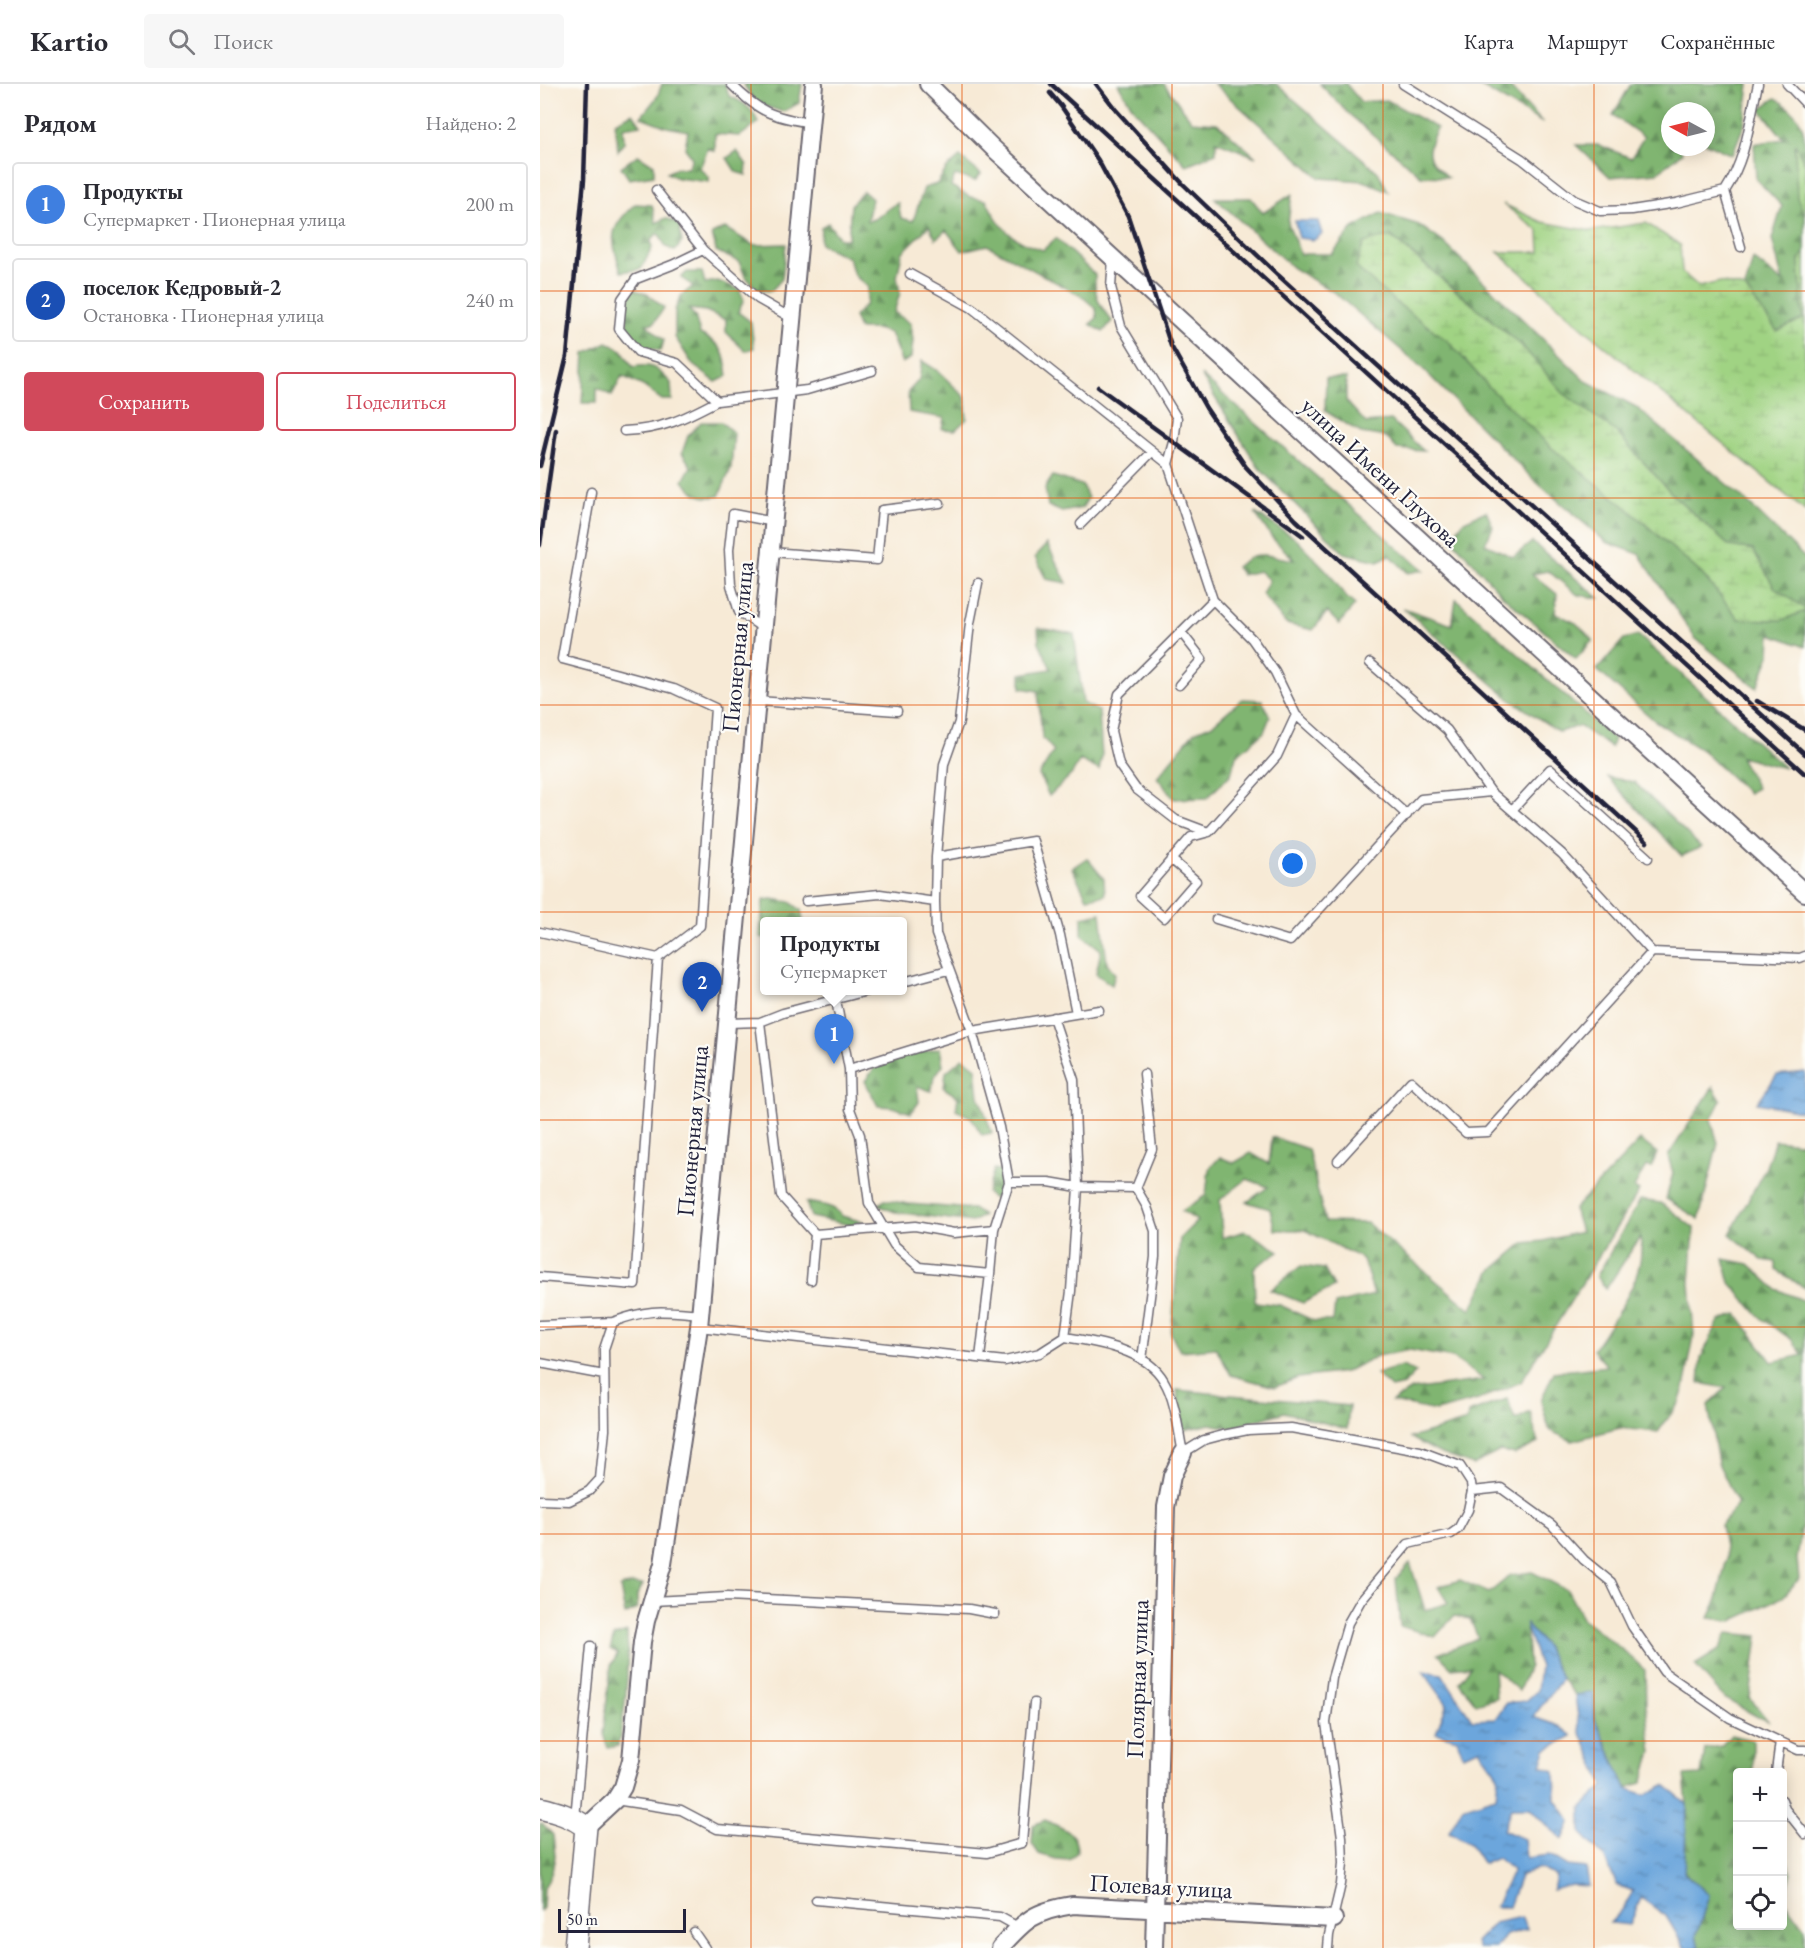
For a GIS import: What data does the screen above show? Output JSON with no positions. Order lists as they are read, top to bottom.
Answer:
{
  "streets": {
    "street": [
      "улица Имени Глухова",
      "Пионерная улица",
      "Полярная улица",
      "Полевая улица"
    ]
  },
  "crossings": [
    ["Полярная улица", "Полевая улица"]
  ],
  "scale_bar": "50 m",
  "north": "left",
  "page": {
    "header": "Kartio",
    "search": "Поиск",
    "nav": ["Карта", "Маршрут", "Сохранённые"],
    "heading": ["Рядом", "Найдено: 2"],
    "list": [
      {
        "mark": "1",
        "name": "Продукты",
        "note": "Супермаркет · Пионерная улица",
        "value": "200 m"
      },
      {
        "mark": "2",
        "name": "поселок Кедровый-2",
        "note": "Остановка · Пионерная улица",
        "value": "240 m"
      }
    ],
    "buttons": ["Сохранить", "Поделиться"],
    "popup": ["Продукты", "Супермаркет"],
    "pins": ["2", "1"],
    "map_buttons": ["+", "−"],
    "scale": "50 m"
  }
}
